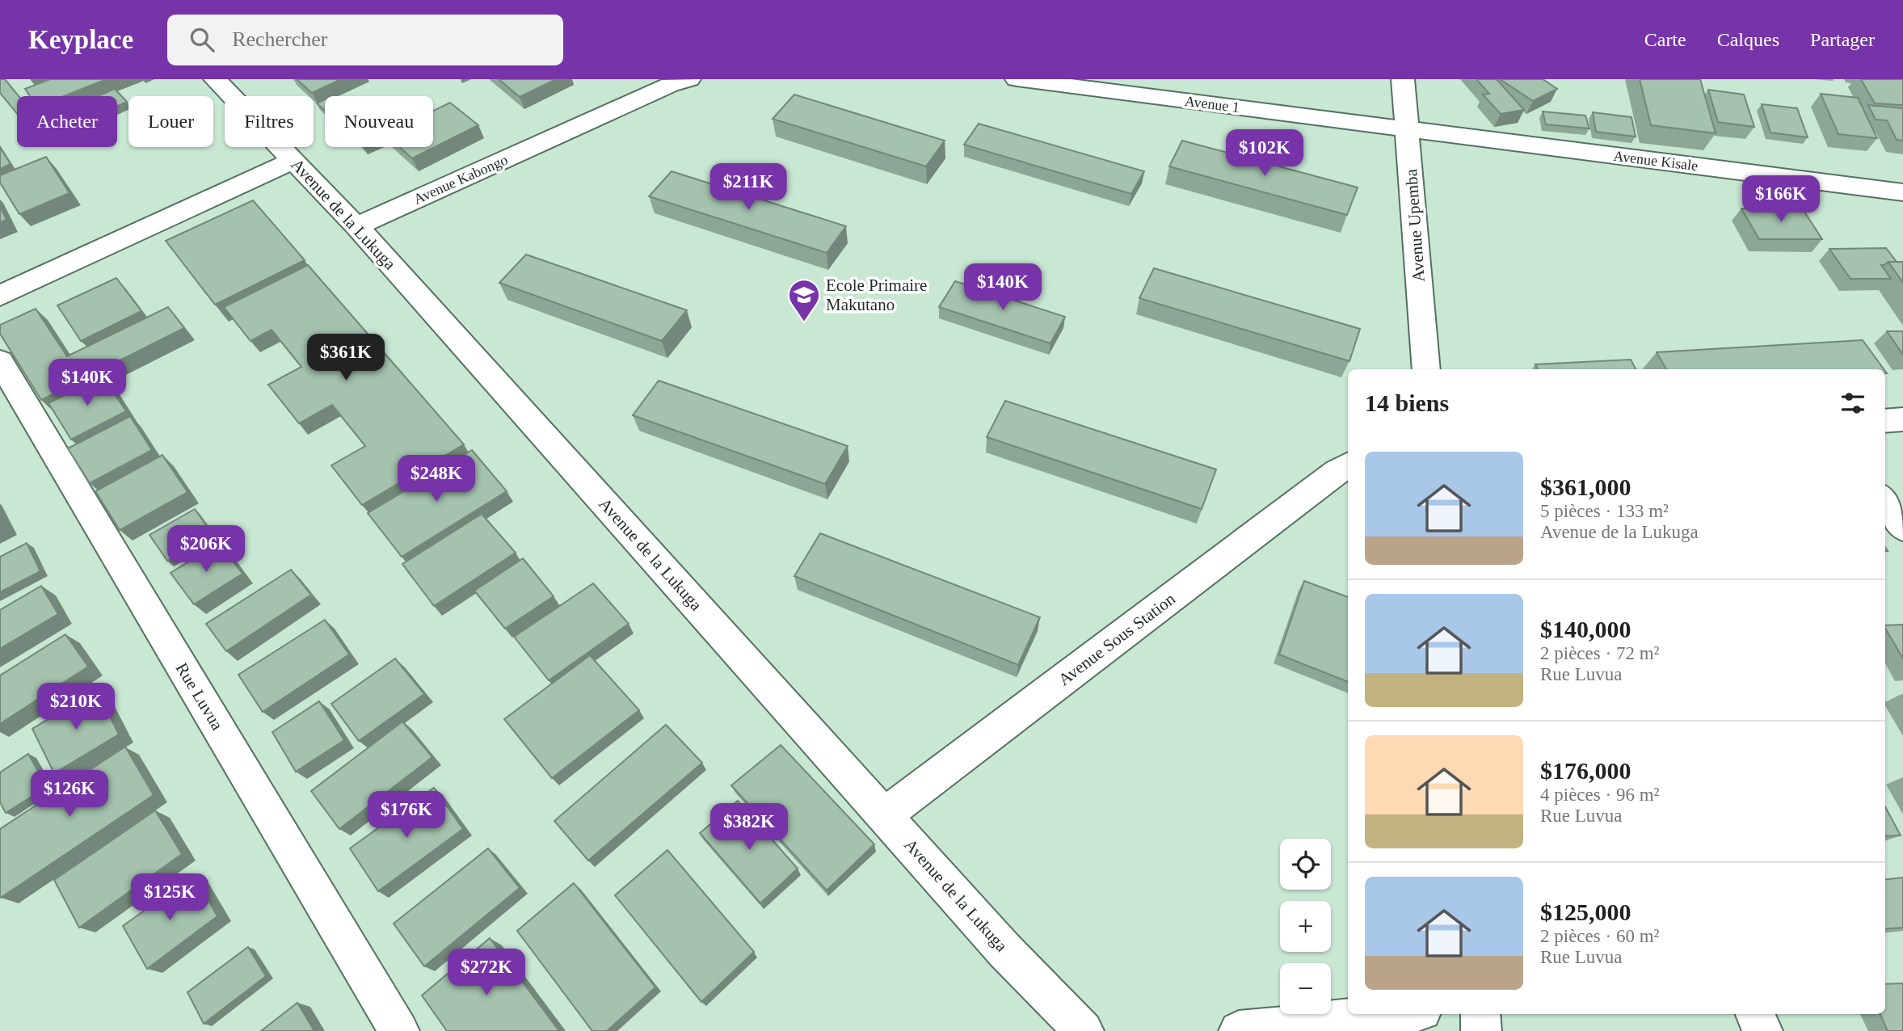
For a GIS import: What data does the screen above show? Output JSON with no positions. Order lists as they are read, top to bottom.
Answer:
{
  "streets": {
    "street": [
      "Avenue 1",
      "Avenue Kisale",
      "Avenue Kabongo",
      "Avenue de la Lukuga",
      "Avenue Upemba",
      "Avenue Sous Station",
      "Rue Luvua"
    ]
  },
  "crossings": [
    ["Avenue 1", "Avenue Kisale"],
    ["Avenue 1", "Avenue Upemba"],
    ["Avenue Kisale", "Avenue Upemba"],
    ["Avenue Kabongo", "Avenue de la Lukuga"],
    ["Avenue de la Lukuga", "Avenue Sous Station"]
  ],
  "places": {
    "school or university": ["Ecole Primaire Makutano"]
  },
  "page": {
    "header": "Keyplace",
    "search": "Rechercher",
    "nav": ["Carte", "Calques", "Partager"],
    "chip": [
      "Acheter",
      "Louer",
      "Filtres",
      "Nouveau"
    ],
    "price": [
      "$102K",
      "$211K",
      "$166K",
      "$140K",
      "$361K",
      "$140K",
      "$248K",
      "$206K",
      "$210K",
      "$126K",
      "$176K",
      "$382K",
      "$125K",
      "$272K"
    ],
    "heading": "14 biens",
    "list": [
      {
        "name": "$361,000",
        "note": "5 pièces · 133 m² · Avenue de la Lukuga"
      },
      {
        "name": "$140,000",
        "note": "2 pièces · 72 m² · Rue Luvua"
      },
      {
        "name": "$176,000",
        "note": "4 pièces · 96 m² · Rue Luvua"
      },
      {
        "name": "$125,000",
        "note": "2 pièces · 60 m² · Rue Luvua"
      }
    ],
    "map_buttons": ["+", "−"]
  }
}
